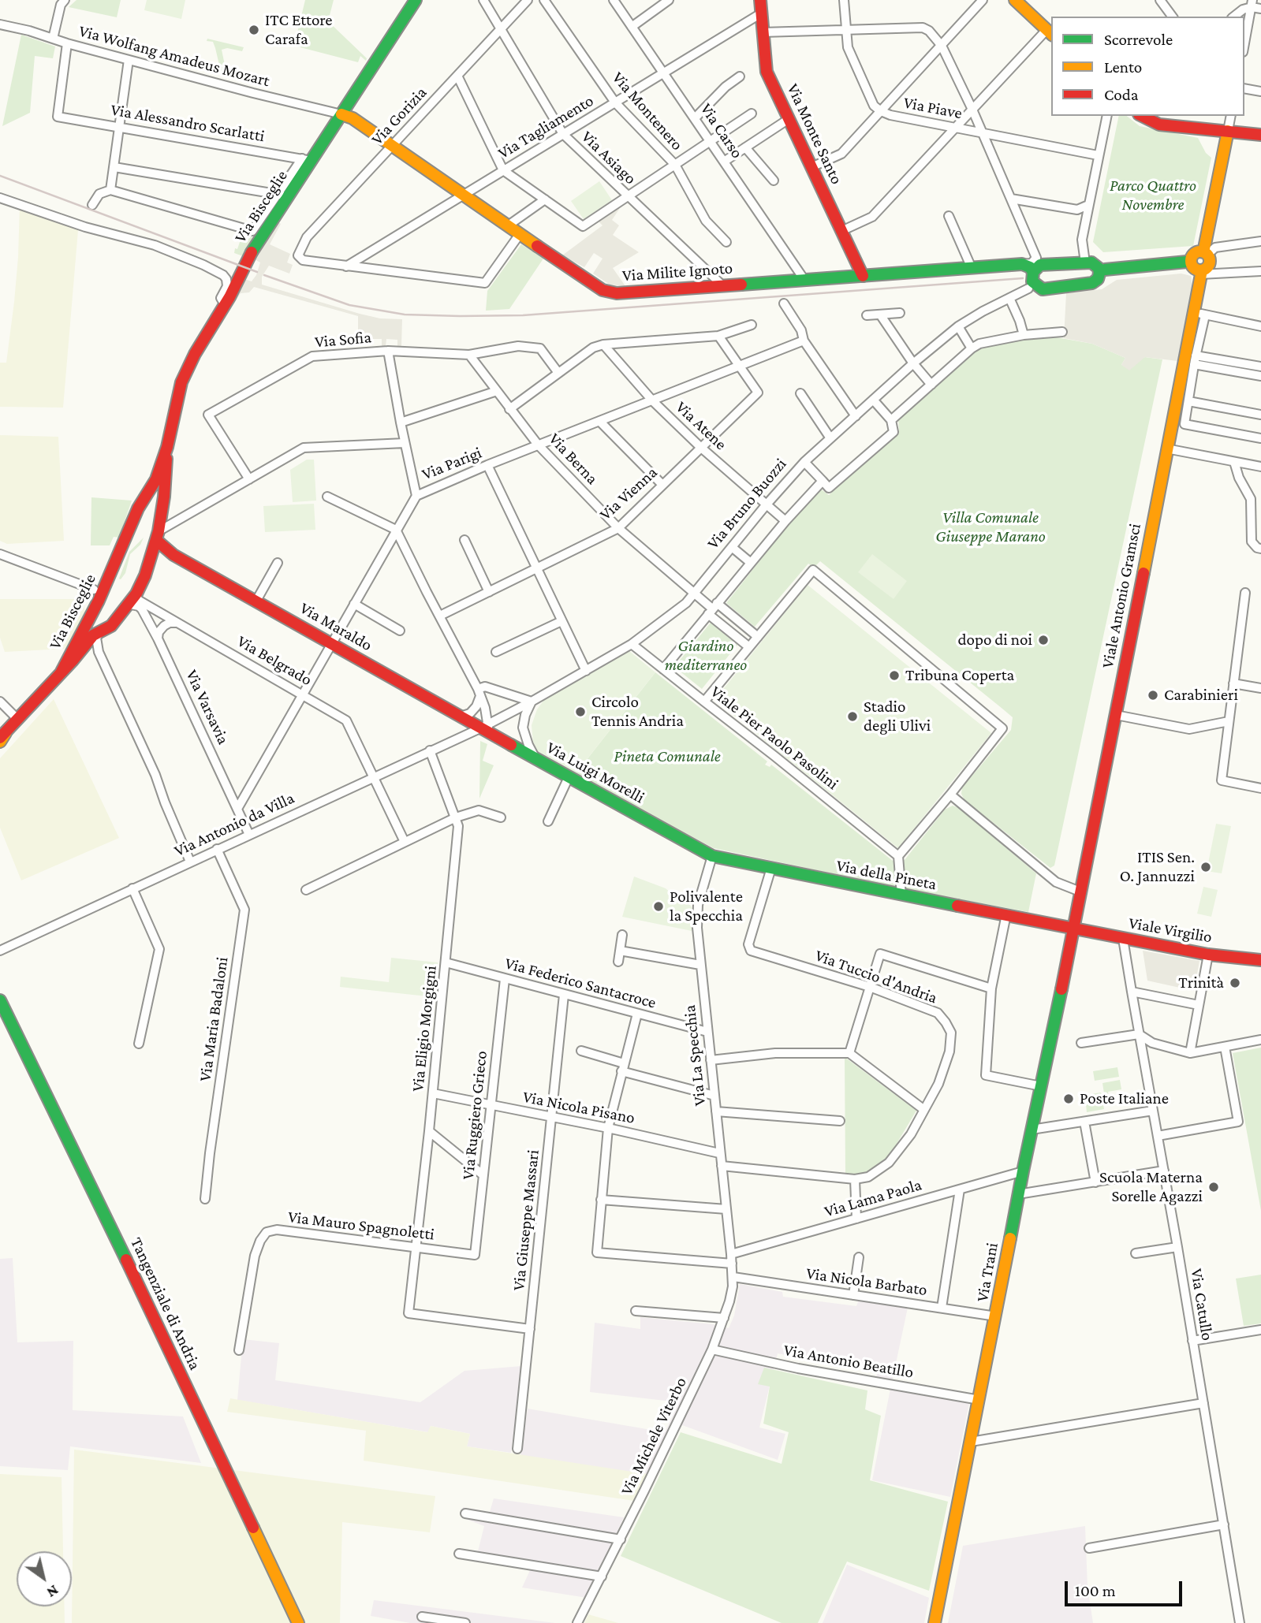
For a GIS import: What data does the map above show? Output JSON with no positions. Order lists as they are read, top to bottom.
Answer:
{
  "streets": {
    "main road": [
      "Via Monte Santo",
      "Via Bisceglie",
      "Via Milite Ignoto",
      "Via Bruno Buozzi",
      "Viale Antonio Gramsci",
      "Via Maraldo",
      "Via Luigi Morelli",
      "Via della Pineta",
      "Viale Virgilio",
      "Via Trani",
      "Tangenziale di Andria"
    ],
    "street": [
      "Via Wolfang Amadeus Mozart",
      "Via Piave",
      "Via Montenero",
      "Via Gorizia",
      "Via Alessandro Scarlatti",
      "Via Tagliamento",
      "Via Carso",
      "Via Asiago",
      "Via Sofia",
      "Via Atene",
      "Via Berna",
      "Via Parigi",
      "Via Vienna",
      "Via Belgrado",
      "Via Varsavia",
      "Viale Pier Paolo Pasolini",
      "Via Antonio da Villa",
      "Via Tuccio d'Andria",
      "Via Federico Santacroce",
      "Via Maria Badaloni",
      "Via Eligio Morgigni",
      "Via La Specchia",
      "Via Nicola Pisano",
      "Via Ruggiero Grieco",
      "Via Lama Paola",
      "Via Giuseppe Massari",
      "Via Mauro Spagnoletti",
      "Via Nicola Barbato",
      "Via Catullo",
      "Via Antonio Beatillo",
      "Via Michele Viterbo"
    ]
  },
  "crossings": [
    ["Via Wolfang Amadeus Mozart", "Via Alessandro Scarlatti"],
    ["Via Wolfang Amadeus Mozart", "Via Bisceglie"],
    ["Via Wolfang Amadeus Mozart", "Via Milite Ignoto"],
    ["Via Montenero", "Via Tagliamento"],
    ["Via Gorizia", "Via Tagliamento"],
    ["Via Gorizia", "Via Asiago"],
    ["Via Gorizia", "Via Milite Ignoto"],
    ["Via Alessandro Scarlatti", "Via Bisceglie"],
    ["Via Tagliamento", "Via Carso"],
    ["Via Tagliamento", "Via Monte Santo"],
    ["Via Tagliamento", "Via Asiago"],
    ["Via Tagliamento", "Via Milite Ignoto"],
    ["Via Carso", "Via Milite Ignoto"],
    ["Via Monte Santo", "Via Milite Ignoto"],
    ["Via Asiago", "Via Milite Ignoto"],
    ["Via Bisceglie", "Via Milite Ignoto"],
    ["Via Bisceglie", "Via Maraldo"],
    ["Via Bisceglie", "Via Belgrado"],
    ["Via Bisceglie", "Via Varsavia"],
    ["Via Milite Ignoto", "Via Bruno Buozzi"],
    ["Via Sofia", "Via Berna"],
    ["Via Atene", "Via Parigi"],
    ["Via Atene", "Via Vienna"],
    ["Via Atene", "Via Bruno Buozzi"],
    ["Via Berna", "Via Parigi"],
    ["Via Berna", "Via Vienna"],
    ["Via Berna", "Via Bruno Buozzi"],
    ["Via Parigi", "Via Vienna"],
    ["Via Parigi", "Via Maraldo"],
    ["Via Parigi", "Via Belgrado"],
    ["Via Parigi", "Via Varsavia"],
    ["Via Bruno Buozzi", "Via Maraldo"],
    ["Via Bruno Buozzi", "Viale Pier Paolo Pasolini"],
    ["Via Bruno Buozzi", "Via Luigi Morelli"],
    ["Via Bruno Buozzi", "Via Antonio da Villa"],
    ["Viale Antonio Gramsci", "Via della Pineta"],
    ["Viale Antonio Gramsci", "Viale Virgilio"],
    ["Viale Antonio Gramsci", "Via Trani"],
    ["Via Maraldo", "Via Luigi Morelli"],
    ["Via Maraldo", "Via Antonio da Villa"],
    ["Via Belgrado", "Via Antonio da Villa"],
    ["Via Varsavia", "Via Antonio da Villa"],
    ["Via Luigi Morelli", "Via Antonio da Villa"],
    ["Via Luigi Morelli", "Via della Pineta"],
    ["Via Antonio da Villa", "Via Maria Badaloni"],
    ["Via Antonio da Villa", "Via Eligio Morgigni"],
    ["Via della Pineta", "Viale Virgilio"],
    ["Via della Pineta", "Via Tuccio d'Andria"],
    ["Via della Pineta", "Via La Specchia"],
    ["Via della Pineta", "Via Trani"],
    ["Viale Virgilio", "Via Trani"],
    ["Viale Virgilio", "Via Catullo"],
    ["Via Federico Santacroce", "Via Eligio Morgigni"],
    ["Via Federico Santacroce", "Via La Specchia"],
    ["Via Federico Santacroce", "Via Ruggiero Grieco"],
    ["Via Federico Santacroce", "Via Giuseppe Massari"],
    ["Via Eligio Morgigni", "Via Nicola Pisano"],
    ["Via Eligio Morgigni", "Via Giuseppe Massari"],
    ["Via Eligio Morgigni", "Via Mauro Spagnoletti"],
    ["Via La Specchia", "Via Nicola Pisano"],
    ["Via La Specchia", "Via Lama Paola"],
    ["Via La Specchia", "Via Michele Viterbo"],
    ["Via Nicola Pisano", "Via Ruggiero Grieco"],
    ["Via Nicola Pisano", "Via Giuseppe Massari"],
    ["Via Ruggiero Grieco", "Via Mauro Spagnoletti"],
    ["Via Lama Paola", "Via Trani"],
    ["Via Lama Paola", "Via Michele Viterbo"],
    ["Via Trani", "Via Nicola Barbato"],
    ["Via Trani", "Via Antonio Beatillo"],
    ["Via Nicola Barbato", "Via Michele Viterbo"],
    ["Via Antonio Beatillo", "Via Michele Viterbo"]
  ],
  "parks": [
    "Parco Quattro Novembre",
    "Villa Comunale Giuseppe Marano",
    "Giardino mediterraneo",
    "Pineta Comunale"
  ],
  "places": [
    "ITC Ettore Carafa",
    "dopo di noi",
    "Tribuna Coperta",
    "Carabinieri",
    "Circolo Tennis Andria",
    "Stadio degli Ulivi",
    "ITIS Sen. O. Jannuzzi",
    "Polivalente la Specchia",
    "Trinità",
    "Poste Italiane",
    "Scuola Materna Sorelle Agazzi"
  ],
  "legend": ["Scorrevole", "Lento", "Coda"],
  "scale_bar": "100 m",
  "north": "bottom right"
}
